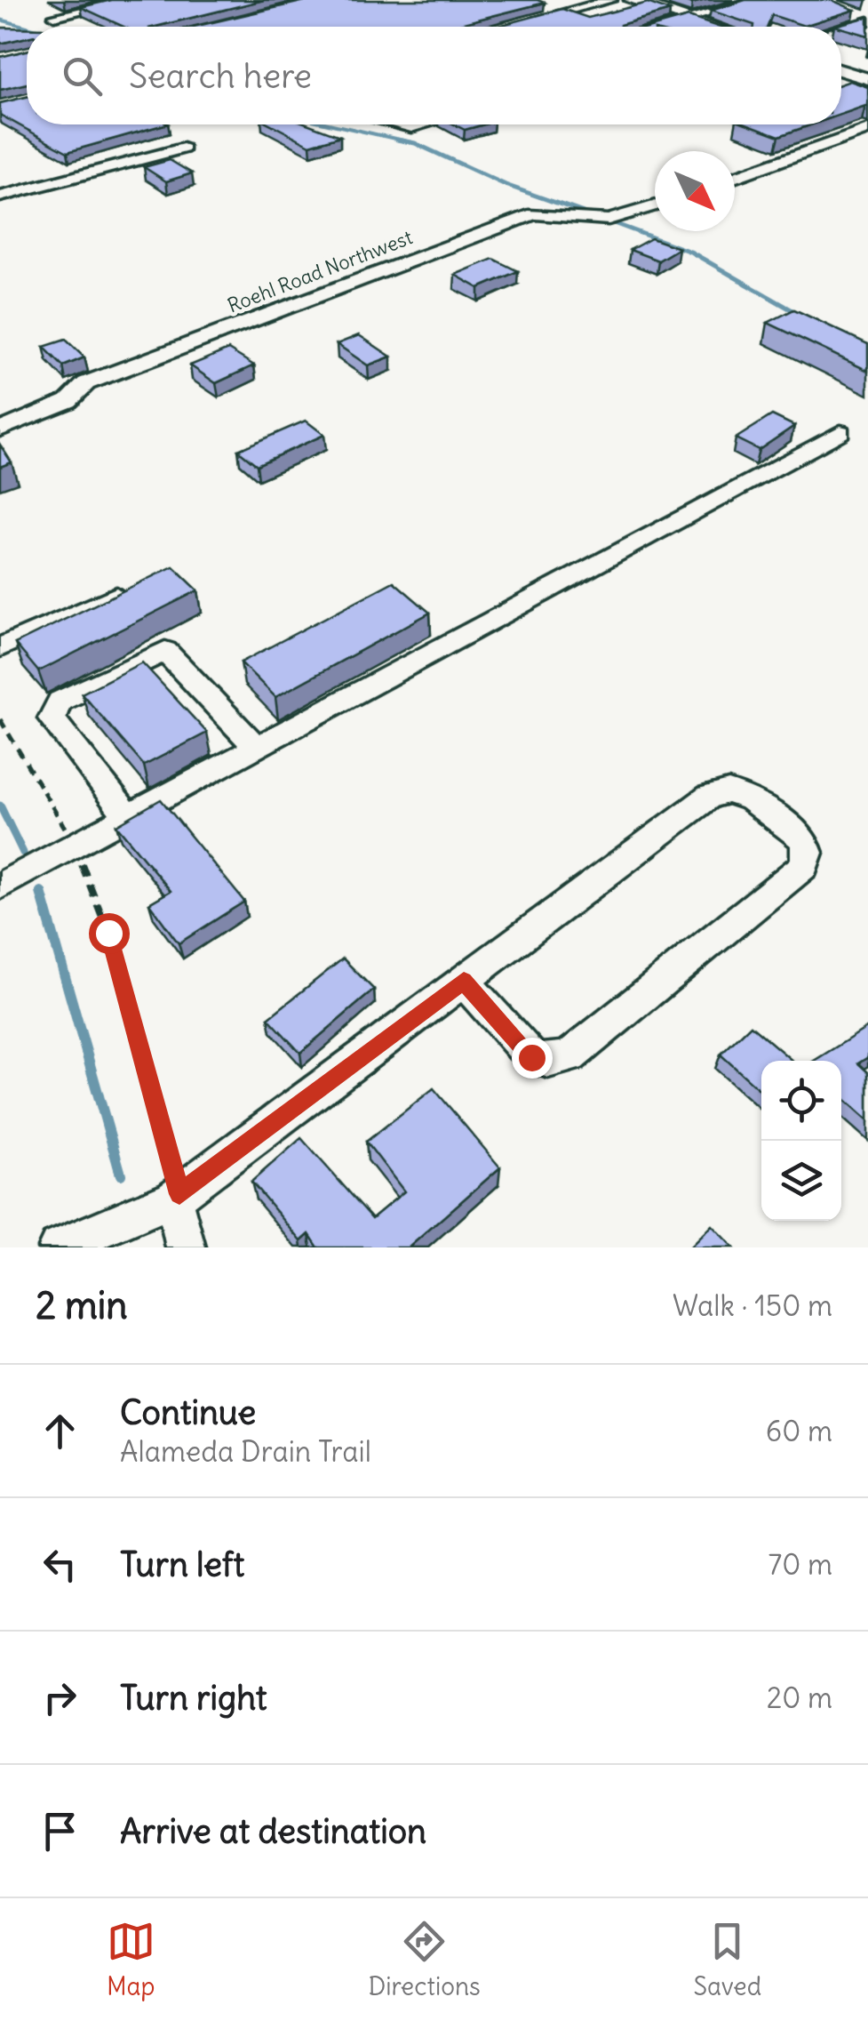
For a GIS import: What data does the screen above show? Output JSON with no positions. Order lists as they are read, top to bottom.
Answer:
{
  "streets": {
    "street": ["Roehl Road Northwest"]
  },
  "north": "bottom right",
  "page": {
    "search": "Search here",
    "heading": ["2 min", "Walk · 150 m"],
    "list": [
      ["Continue", "Alameda Drain Trail", "60 m"],
      ["Turn left", "70 m"],
      ["Turn right", "20 m"],
      "Arrive at destination"
    ],
    "nav": ["Map", "Directions", "Saved"]
  }
}
